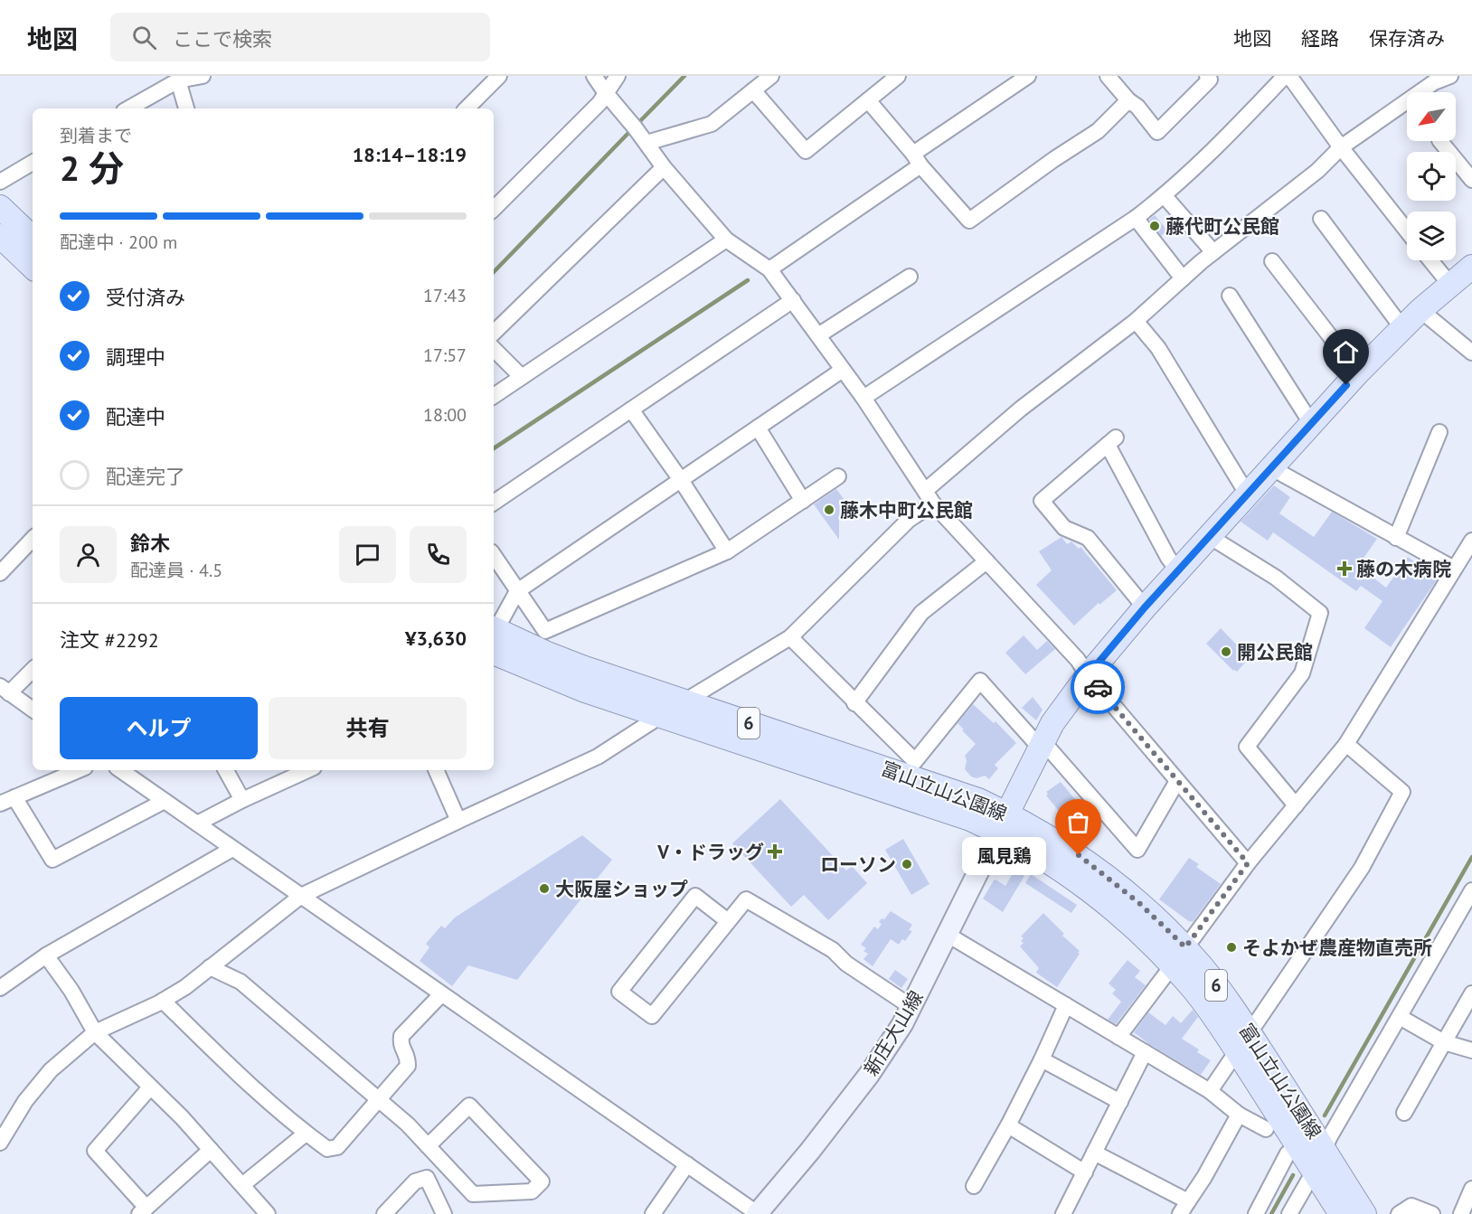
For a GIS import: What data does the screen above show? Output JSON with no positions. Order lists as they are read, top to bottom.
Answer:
{
  "streets": {
    "main road": ["6", "富山立山公園線", "新庄大山線"]
  },
  "crossings": [
    ["富山立山公園線", "新庄大山線"]
  ],
  "places": {
    "other": [
      "藤代町公民館",
      "藤木中町公民館",
      "開公民館",
      "風見鶏",
      "ローソン",
      "大阪屋ショップ",
      "そよかぜ農産物直売所"
    ],
    "health": ["藤の木病院", "V・ドラッグ"]
  },
  "north": "bottom left",
  "page": {
    "header": "地図",
    "search": "ここで検索",
    "nav": ["地図", "経路", "保存済み"],
    "heading": ["2 分", "到着まで", "18:14–18:19"],
    "panel": [
      "鈴木",
      "配達員 · 4.5",
      "注文 #2292",
      "¥3,630"
    ],
    "bar": "配達中 · 200 m",
    "list": [
      ["受付済み", "17:43"],
      ["調理中", "17:57"],
      ["配達中", "18:00"],
      "配達完了"
    ],
    "buttons": ["ヘルプ", "共有"],
    "bubble": "風見鶏"
  }
}
